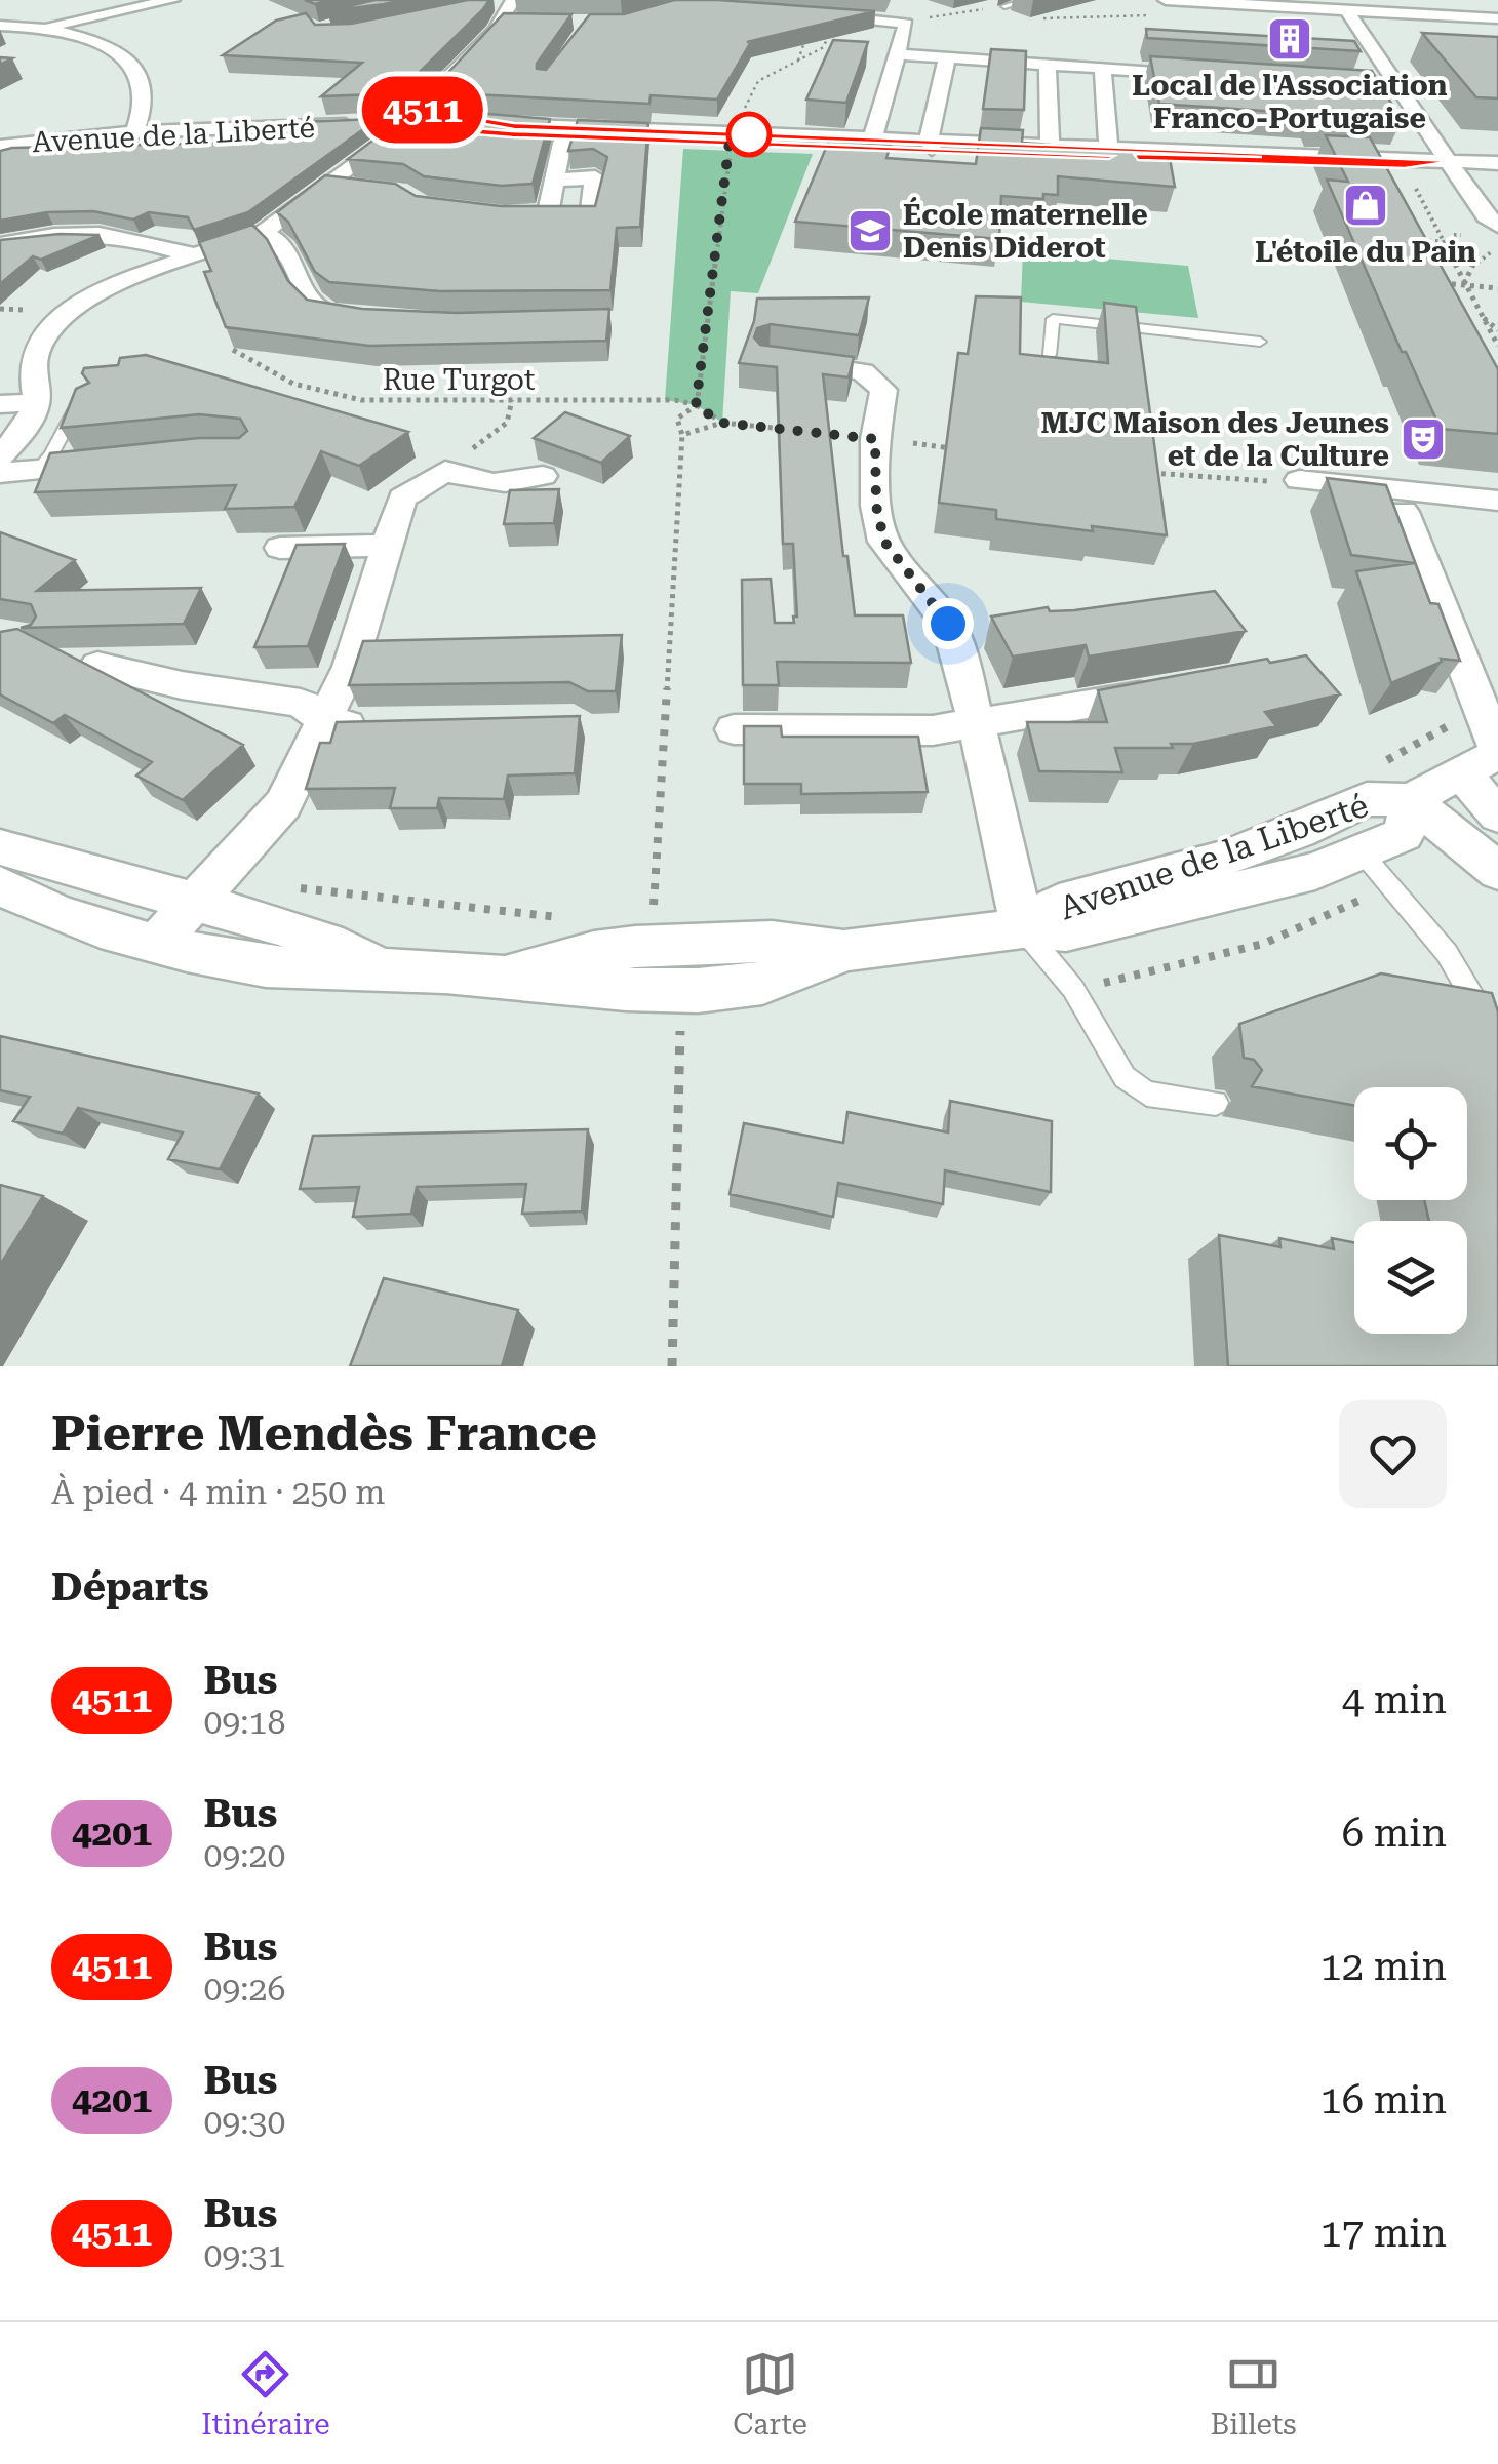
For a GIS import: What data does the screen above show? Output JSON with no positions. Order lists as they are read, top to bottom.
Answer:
{
  "streets": {
    "street": ["Avenue de la Liberté"],
    "path": ["Rue Turgot"]
  },
  "places": {
    "building": ["Local de l'Association Franco-Portugaise"],
    "shop": ["L'étoile du Pain"],
    "school or university": ["École maternelle Denis Diderot"],
    "theatre": ["MJC Maison des Jeunes et de la Culture"]
  },
  "lines": ["bus line 4511"],
  "page": {
    "on_map": "4511",
    "heading": [
      ["Pierre Mendès France", "À pied · 4 min · 250 m"],
      "Départs"
    ],
    "list": [
      {
        "mark": "4511",
        "name": "Bus",
        "note": "09:18",
        "value": "4 min"
      },
      {
        "mark": "4201",
        "name": "Bus",
        "note": "09:20",
        "value": "6 min"
      },
      {
        "mark": "4511",
        "name": "Bus",
        "note": "09:26",
        "value": "12 min"
      },
      {
        "mark": "4201",
        "name": "Bus",
        "note": "09:30",
        "value": "16 min"
      },
      {
        "mark": "4511",
        "name": "Bus",
        "note": "09:31",
        "value": "17 min"
      }
    ],
    "tabs": ["Itinéraire", "Carte", "Billets"]
  }
}
